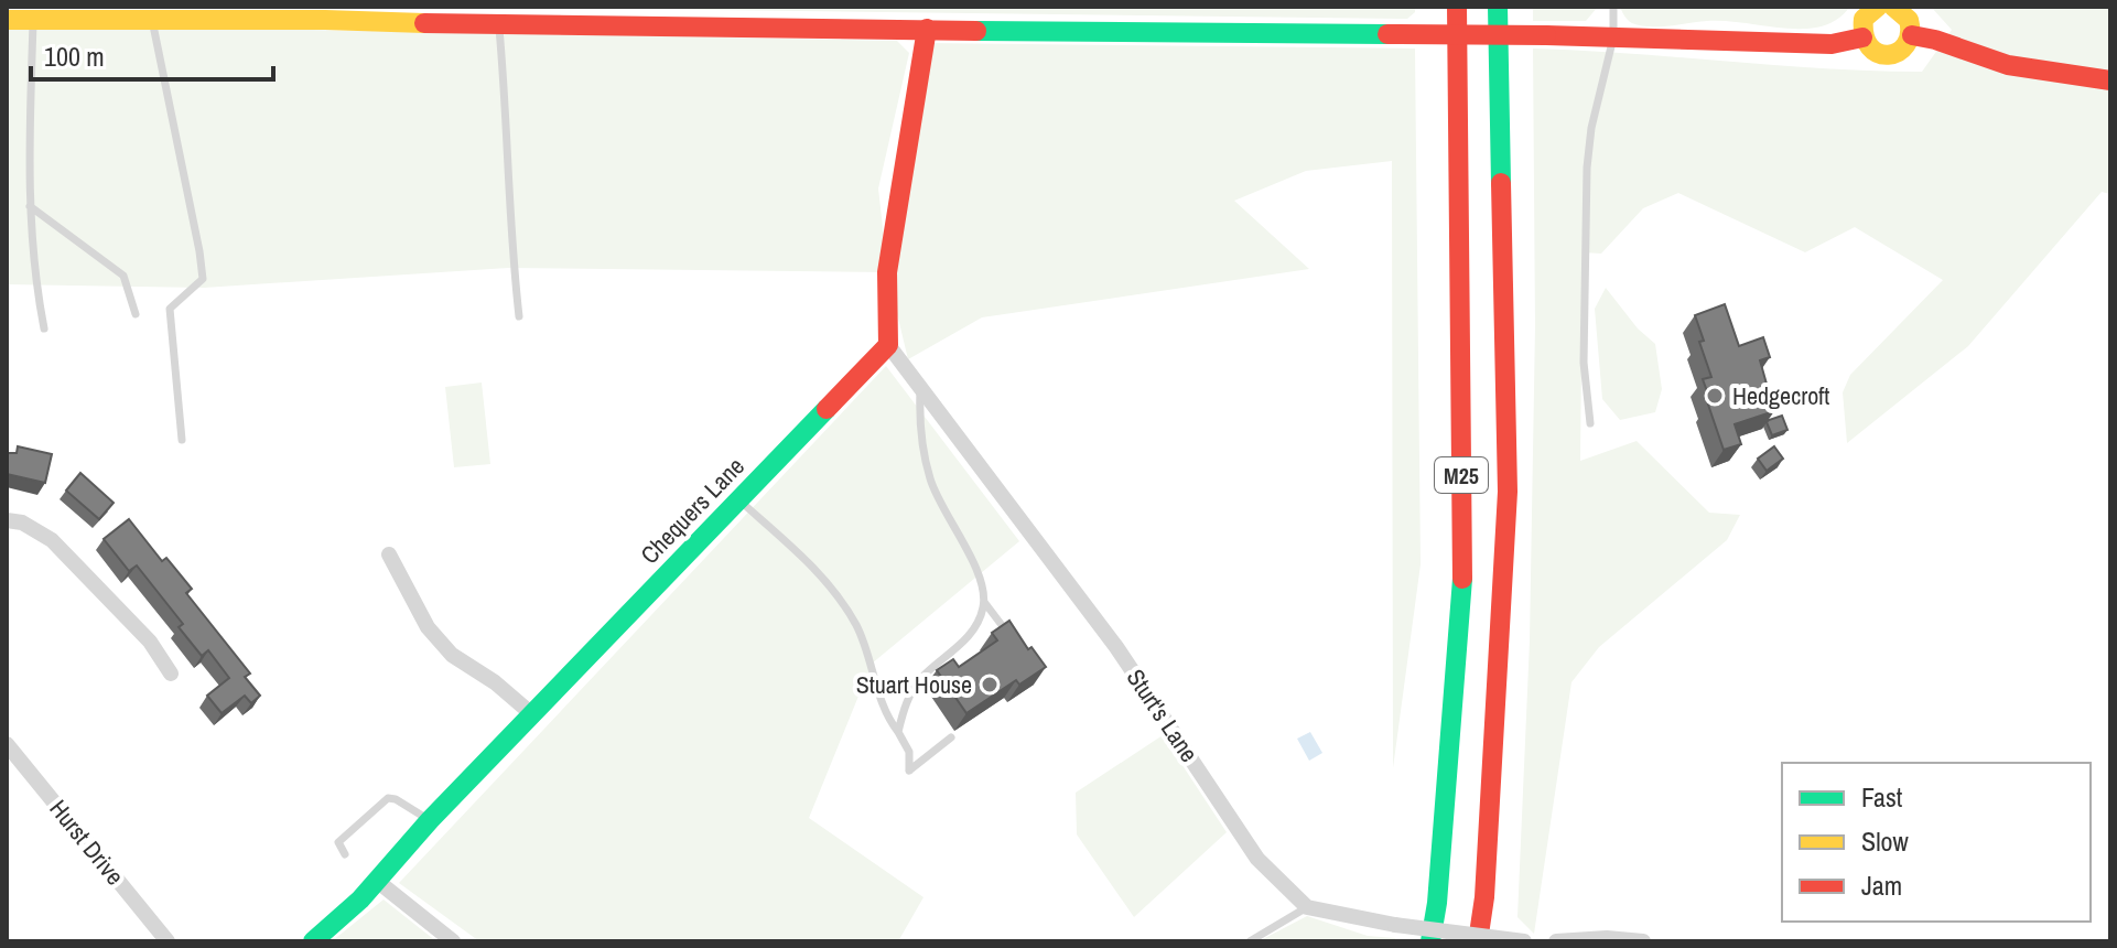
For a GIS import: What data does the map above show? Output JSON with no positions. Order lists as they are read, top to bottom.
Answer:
{
  "streets": {
    "main road": ["M25", "Chequers Lane"],
    "street": ["Sturt's Lane", "Hurst Drive"]
  },
  "crossings": [
    ["Chequers Lane", "Sturt's Lane"]
  ],
  "places": ["Hedgecroft", "Stuart House"],
  "legend": ["Fast", "Slow", "Jam"],
  "scale_bar": "100 m"
}
